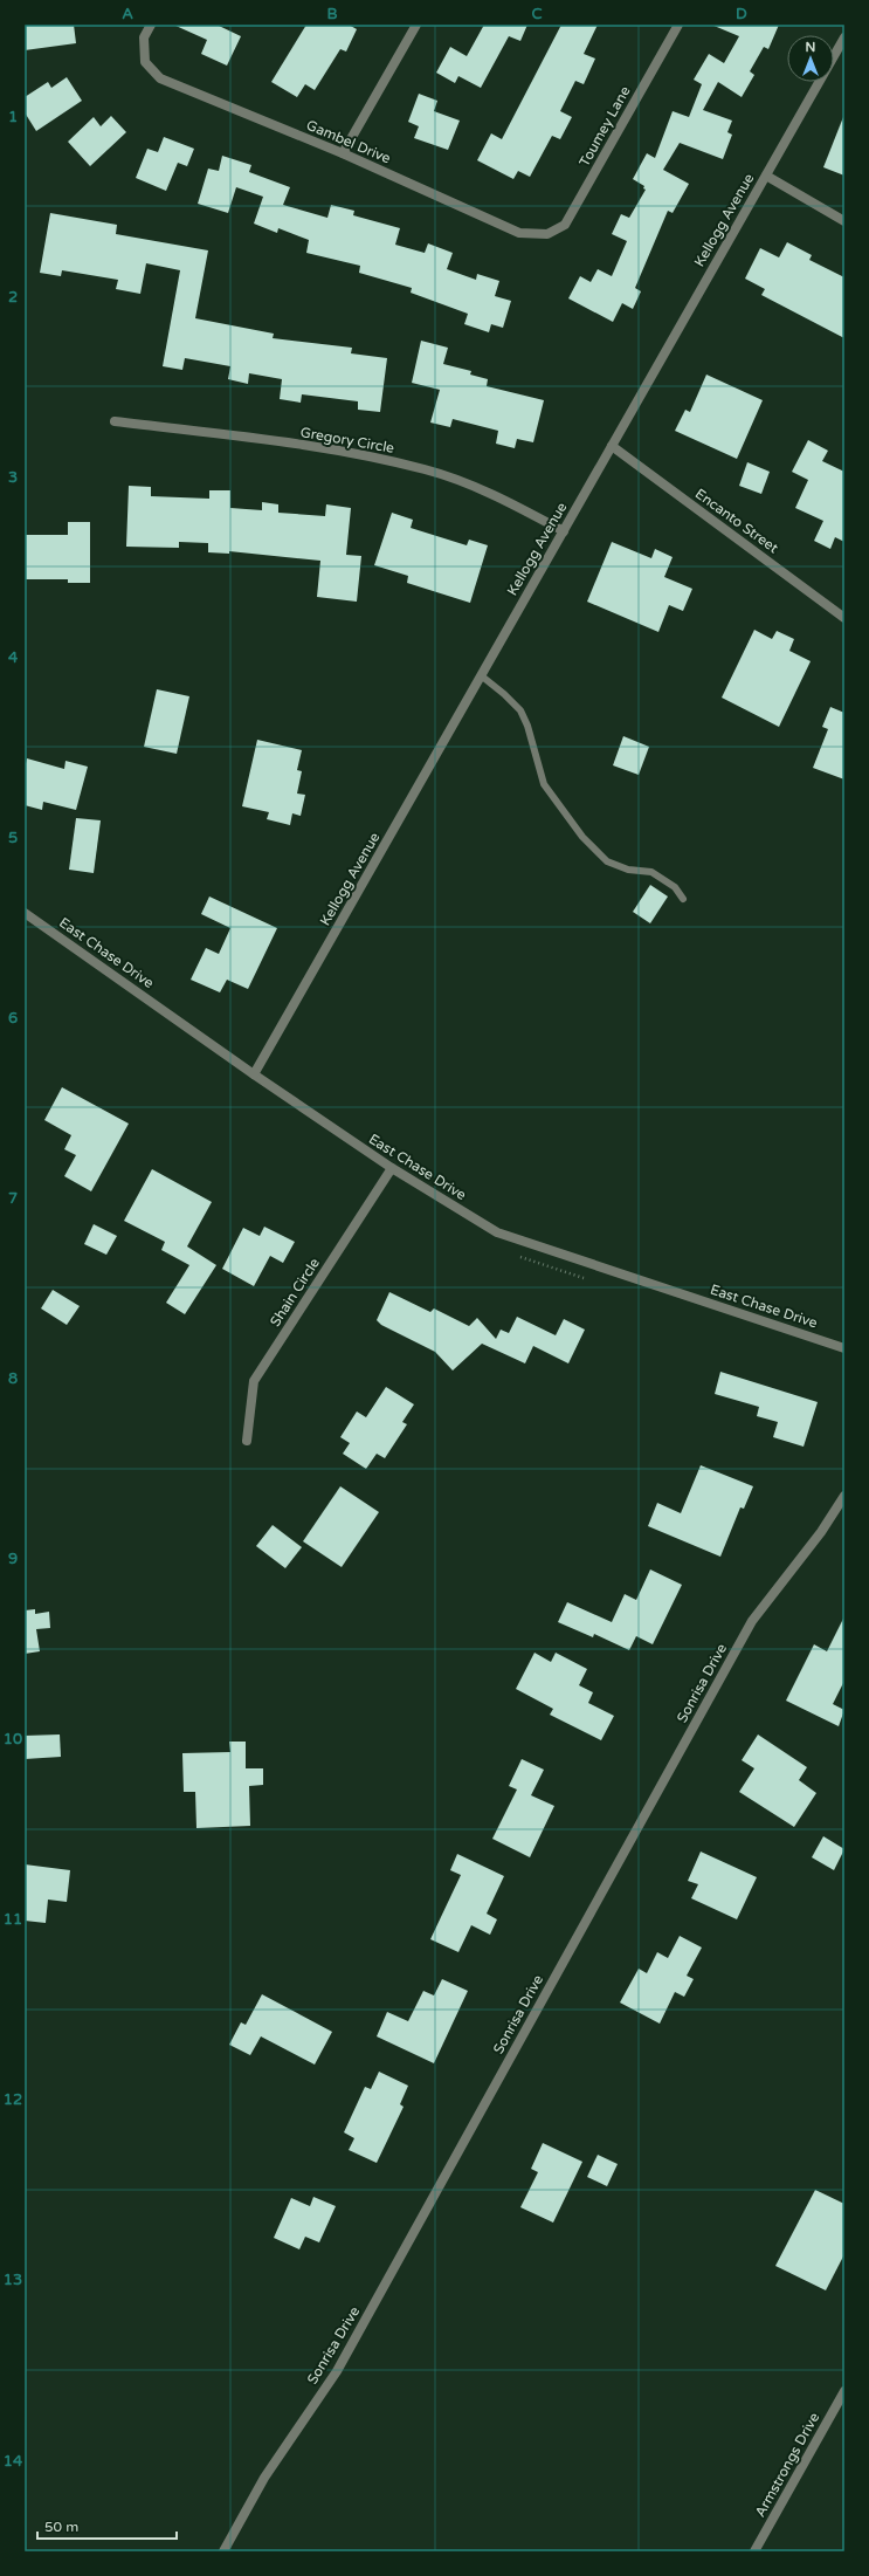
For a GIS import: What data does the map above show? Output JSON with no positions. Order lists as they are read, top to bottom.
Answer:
{
  "streets": {
    "street": [
      "Toumey Lane",
      "Gambel Drive",
      "Kellogg Avenue",
      "Gregory Circle",
      "Encanto Street",
      "East Chase Drive",
      "Shain Circle",
      "Sonrisa Drive",
      "Armstrongs Drive"
    ]
  },
  "crossings": [
    ["Toumey Lane", "Gambel Drive"],
    ["Kellogg Avenue", "Gregory Circle"],
    ["Kellogg Avenue", "Encanto Street"],
    ["Kellogg Avenue", "East Chase Drive"],
    ["East Chase Drive", "Shain Circle"]
  ],
  "scale_bar": "50 m",
  "north": "top",
  "grid": {
    "columns": [
      "A",
      "B",
      "C",
      "D"
    ],
    "rows": [
      "1",
      "2",
      "3",
      "4",
      "5",
      "6",
      "7",
      "8",
      "9",
      "10",
      "11",
      "12",
      "13",
      "14"
    ]
  }
}
